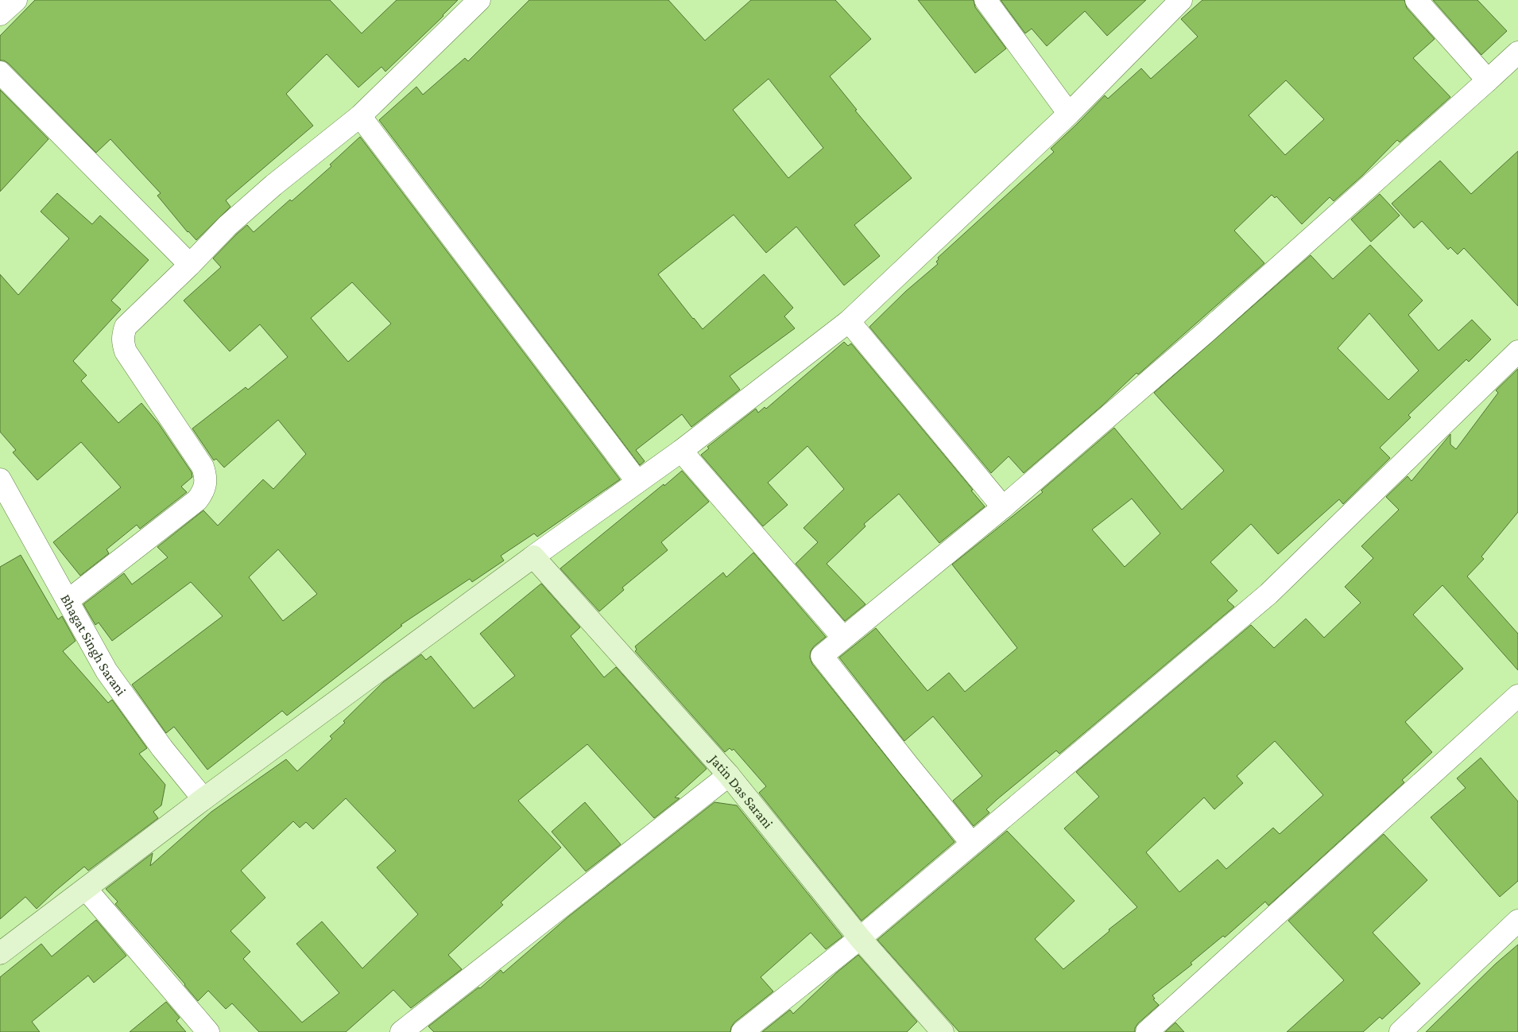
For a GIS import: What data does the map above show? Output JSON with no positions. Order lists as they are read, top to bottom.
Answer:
{
  "streets": {
    "street": ["Bhagat Singh Sarani", "Jatin Das Sarani"]
  }
}
